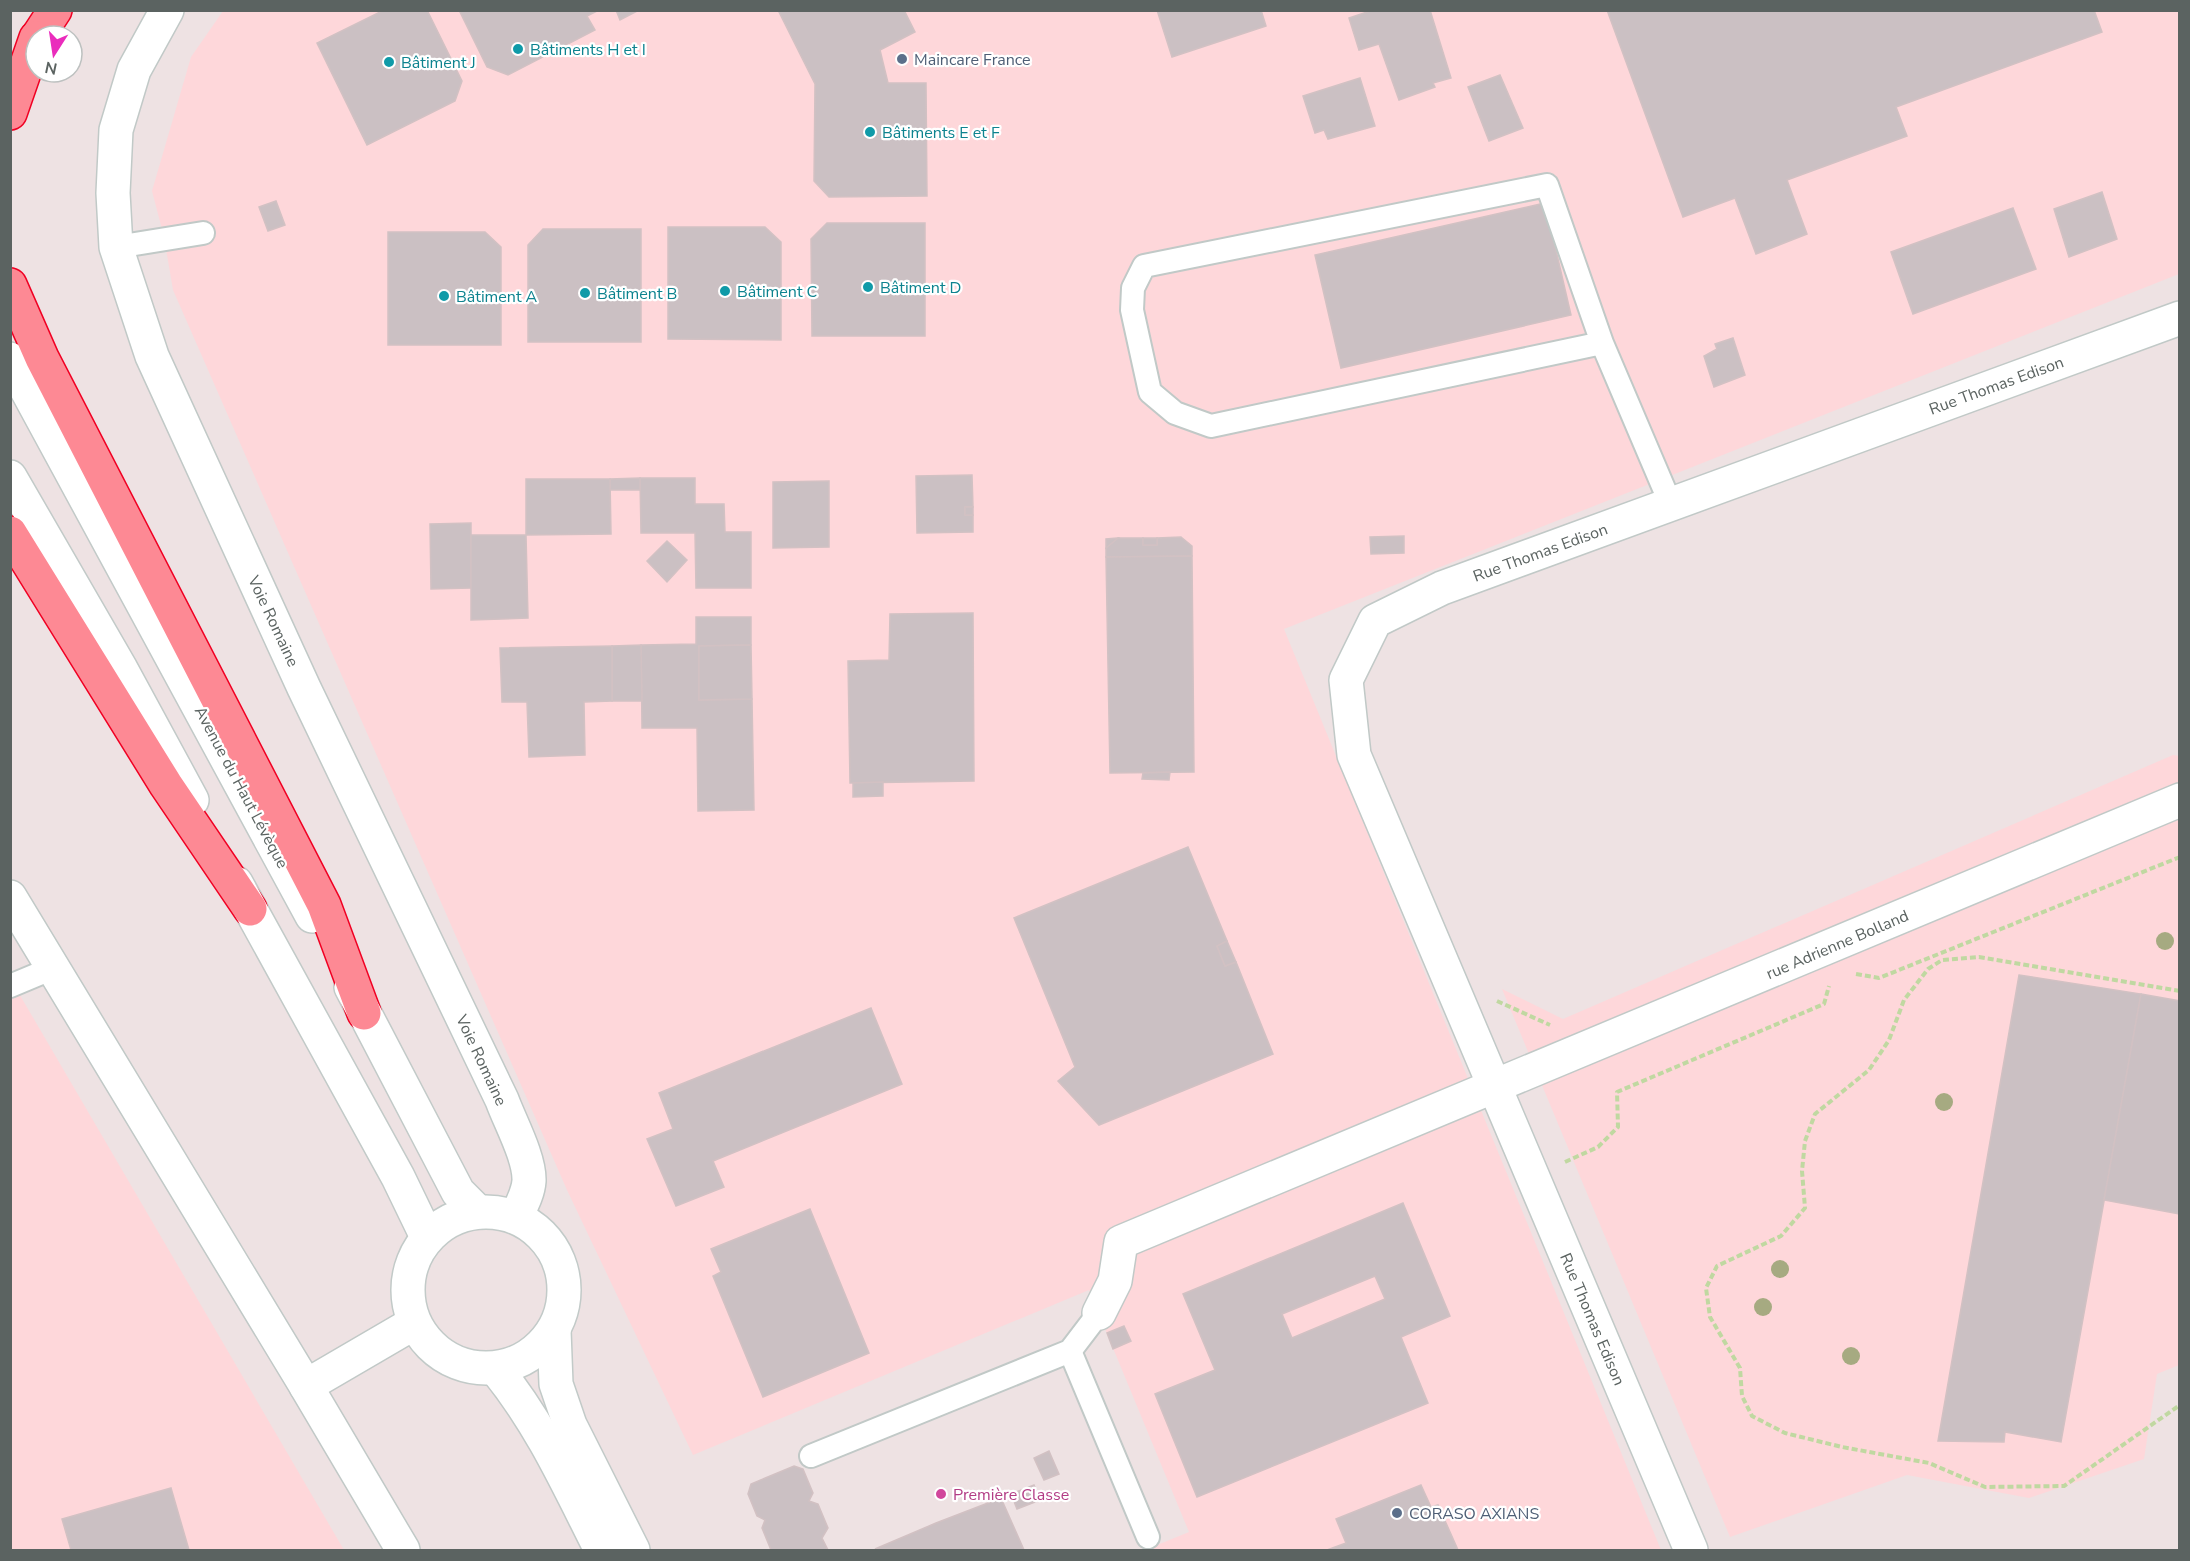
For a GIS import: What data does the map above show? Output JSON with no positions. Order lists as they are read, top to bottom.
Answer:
{
  "streets": {
    "street": [
      "Rue Thomas Edison",
      "Voie Romaine",
      "Avenue du Haut Lévèque",
      "rue Adrienne Bolland"
    ]
  },
  "crossings": [
    ["Rue Thomas Edison", "rue Adrienne Bolland"],
    ["Voie Romaine", "Avenue du Haut Lévèque"]
  ],
  "places": [
    "Bâtiments H et I",
    "Maincare France",
    "Bâtiment J",
    "Bâtiments E et F",
    "Bâtiment D",
    "Bâtiment C",
    "Bâtiment B",
    "Bâtiment A",
    "Première Classe",
    "CORASO AXIANS"
  ],
  "north": "bottom"
}
